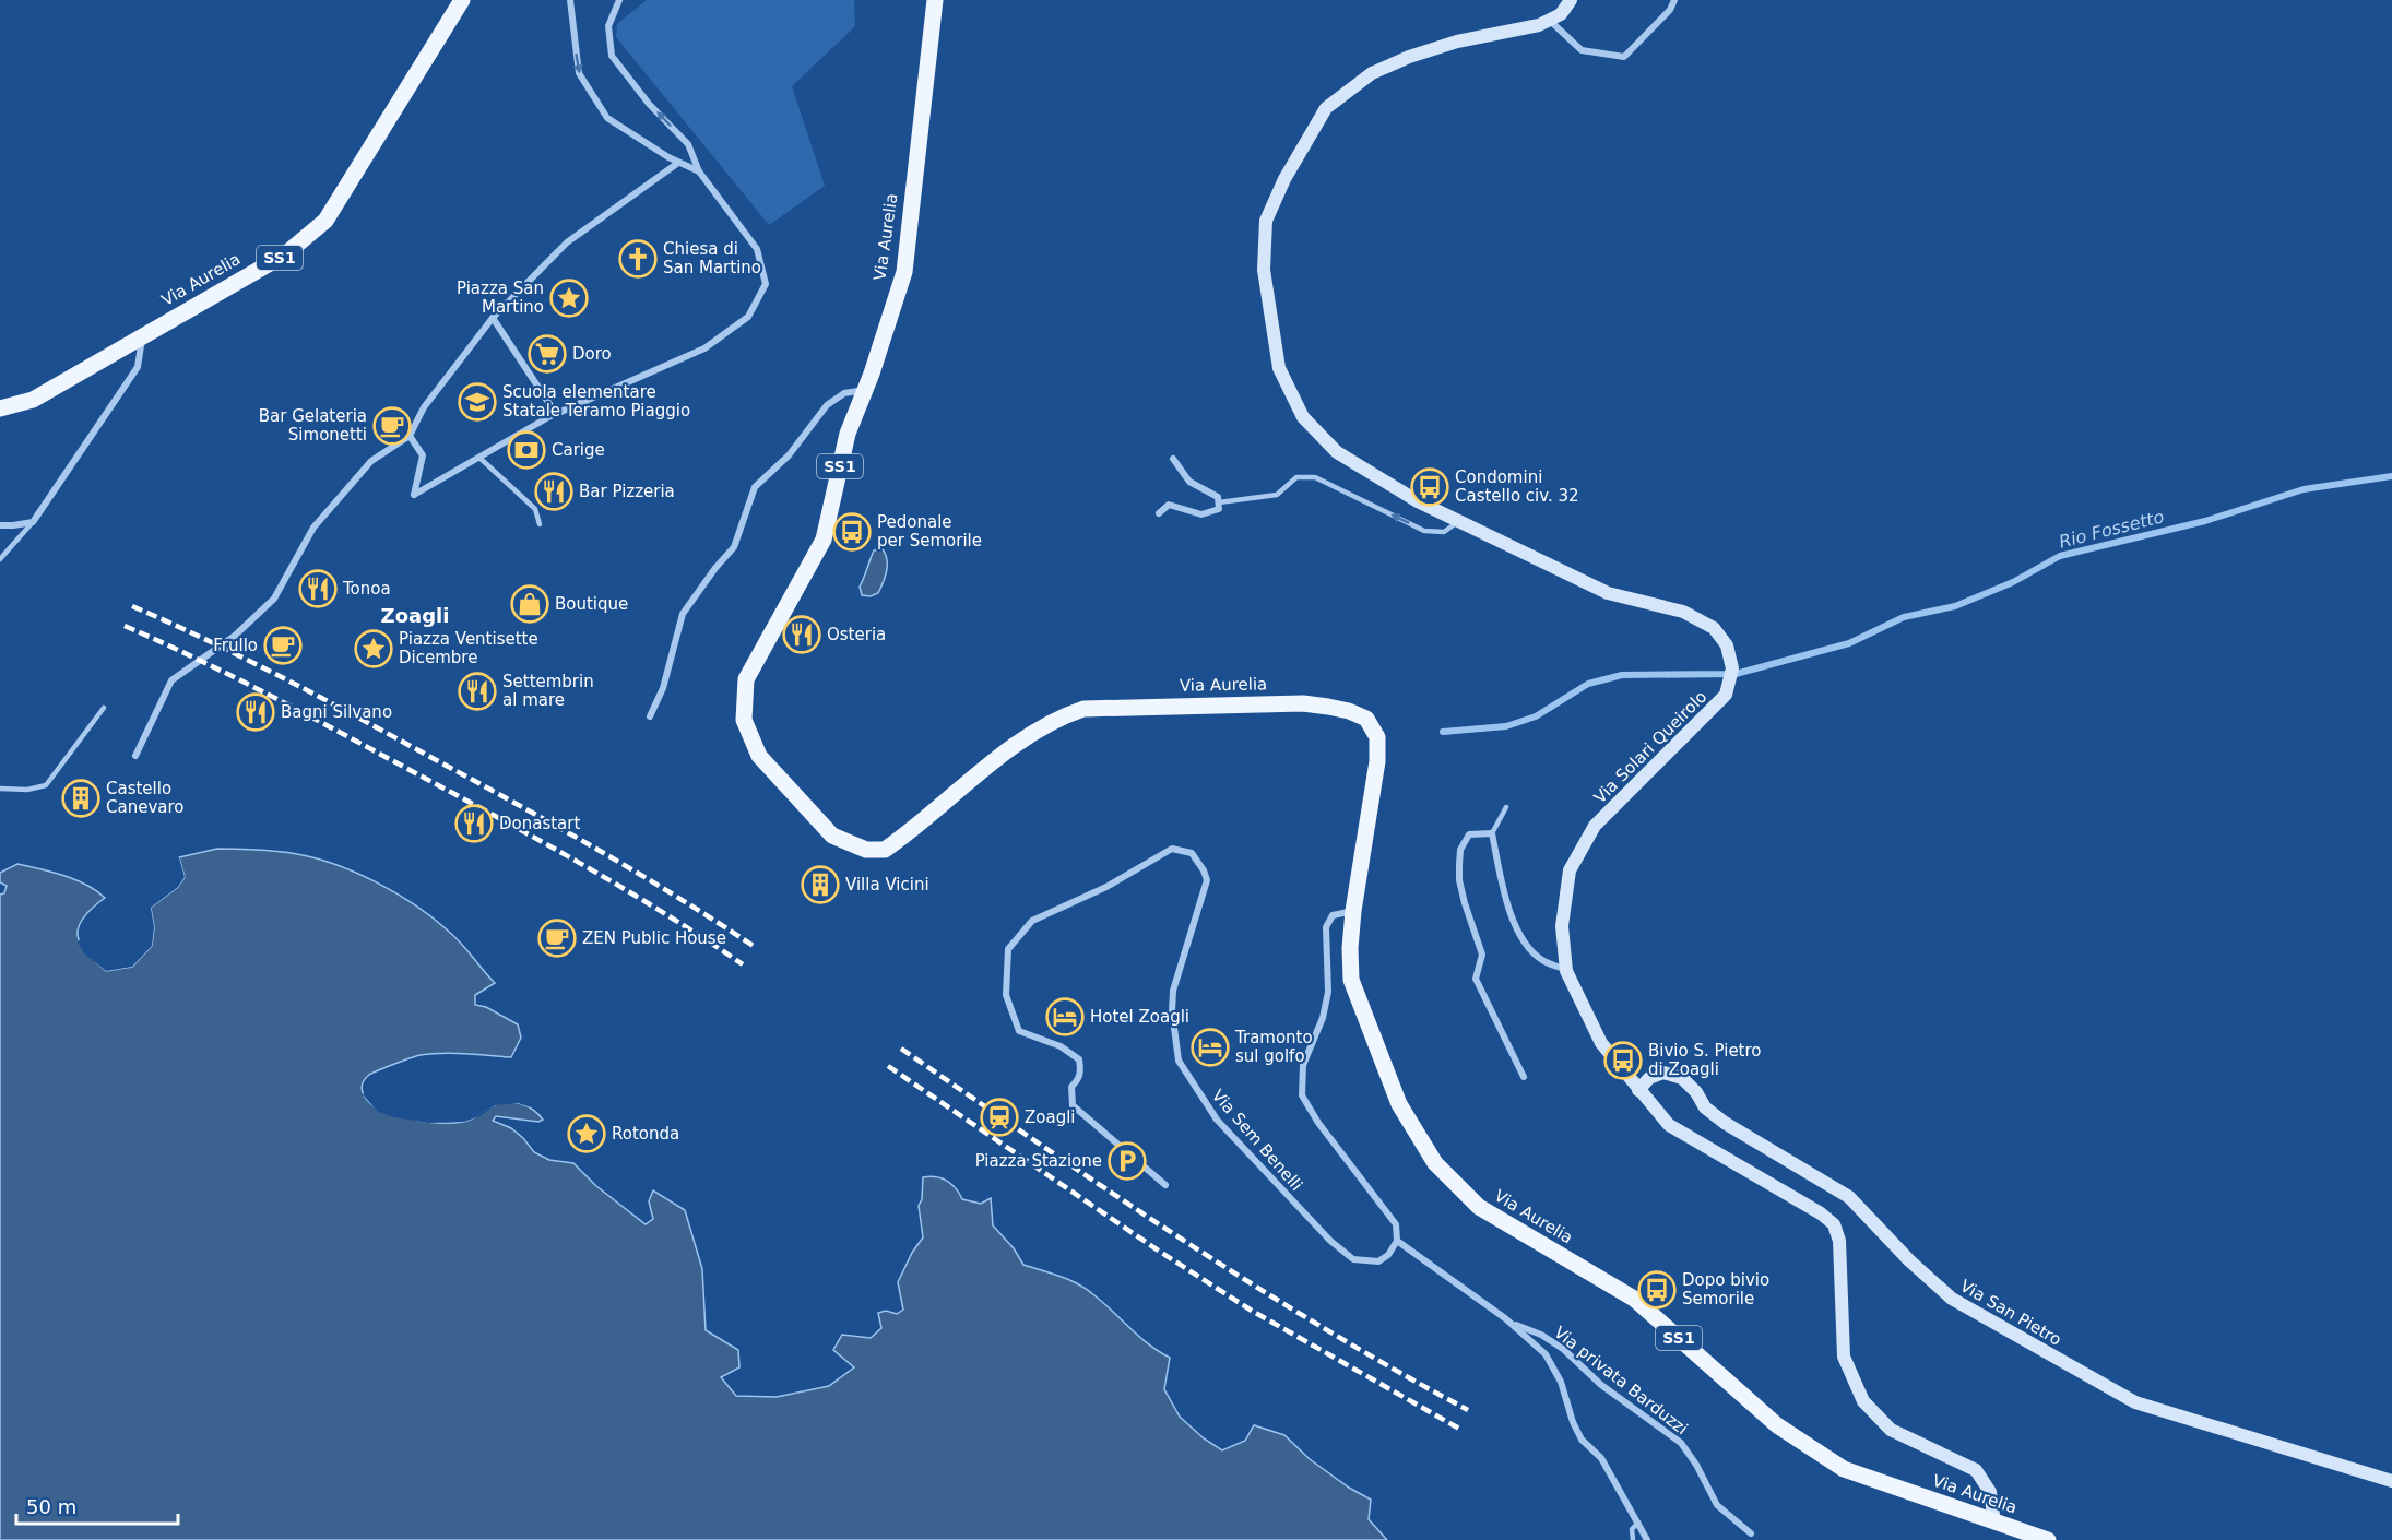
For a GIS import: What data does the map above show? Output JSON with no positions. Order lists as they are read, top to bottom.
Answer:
{
  "streets": {
    "main road": ["Via Aurelia", "SS1"],
    "street": [
      "Via Solari Queirolo",
      "Via Sem Benelli",
      "Via San Pietro",
      "Via privata Barduzzi"
    ]
  },
  "crossings": [
    ["Via Aurelia", "Via Solari Queirolo"],
    ["Via Solari Queirolo", "Via San Pietro"],
    ["Via Sem Benelli", "Via privata Barduzzi"]
  ],
  "districts": ["Zoagli"],
  "water": ["Rio Fossetto"],
  "places": {
    "church": ["Chiesa di San Martino"],
    "place": ["Piazza San Martino", "Piazza Ventisette Dicembre", "Rotonda"],
    "supermarket": ["Doro"],
    "school or university": ["Scuola elementare Statale Teramo Piaggio"],
    "cafe": ["Bar Gelateria Simonetti", "Frullo", "ZEN Public House"],
    "bank": ["Carige"],
    "bus stop": [
      "Condomini Castello civ. 32",
      "Pedonale per Semorile",
      "Bivio S. Pietro di Zoagli",
      "Dopo bivio Semorile"
    ],
    "restaurant": [
      "Bar Pizzeria",
      "Tonoa",
      "Osteria",
      "Settembrin al mare",
      "Bagni Silvano",
      "Donastart"
    ],
    "shop": ["Boutique"],
    "building": ["Castello Canevaro", "Villa Vicini"],
    "hotel": ["Hotel Zoagli", "Tramonto sul golfo"],
    "station": ["Zoagli"],
    "parking": ["Piazza Stazione"]
  },
  "scale_bar": "50 m"
}
